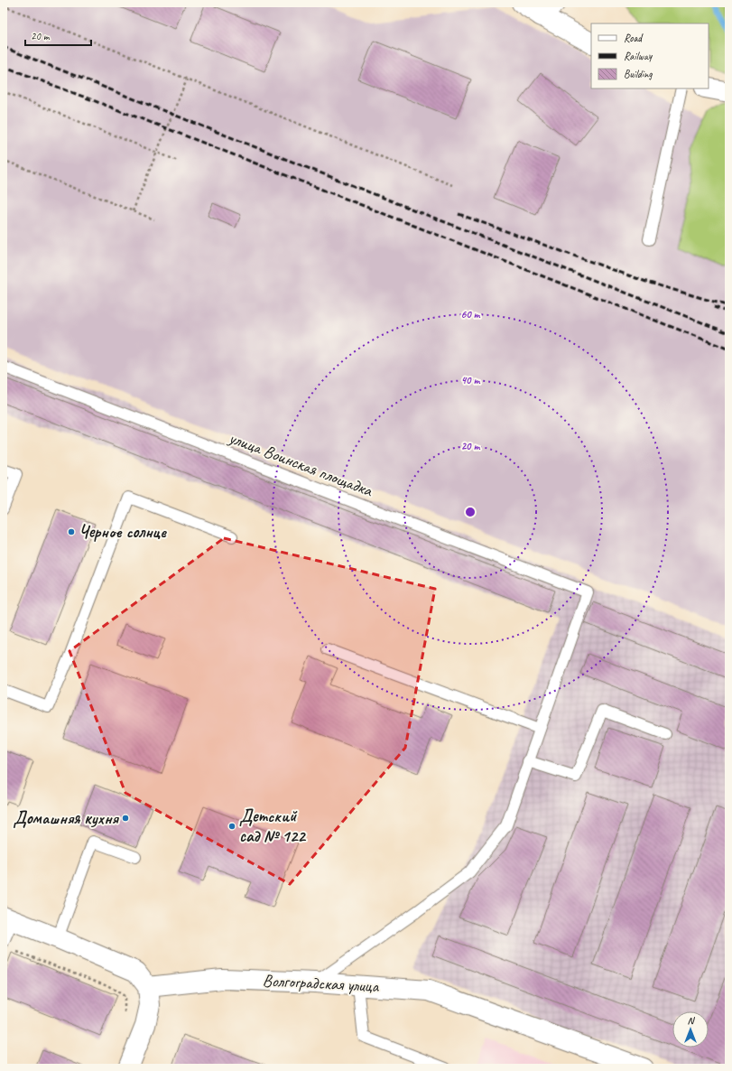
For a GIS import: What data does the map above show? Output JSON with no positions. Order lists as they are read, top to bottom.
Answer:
{
  "streets": {
    "street": ["Волгоградская улица"],
    "lane": ["улица Воинская площадка"]
  },
  "places": ["Черное солнце", "Домашняя кухня", "Детский сад № 122"],
  "legend": ["Road", "Railway", "Building"],
  "scale_bar": "20 m",
  "north": "top",
  "rings": ["60 m", "40 m", "20 m"]
}
